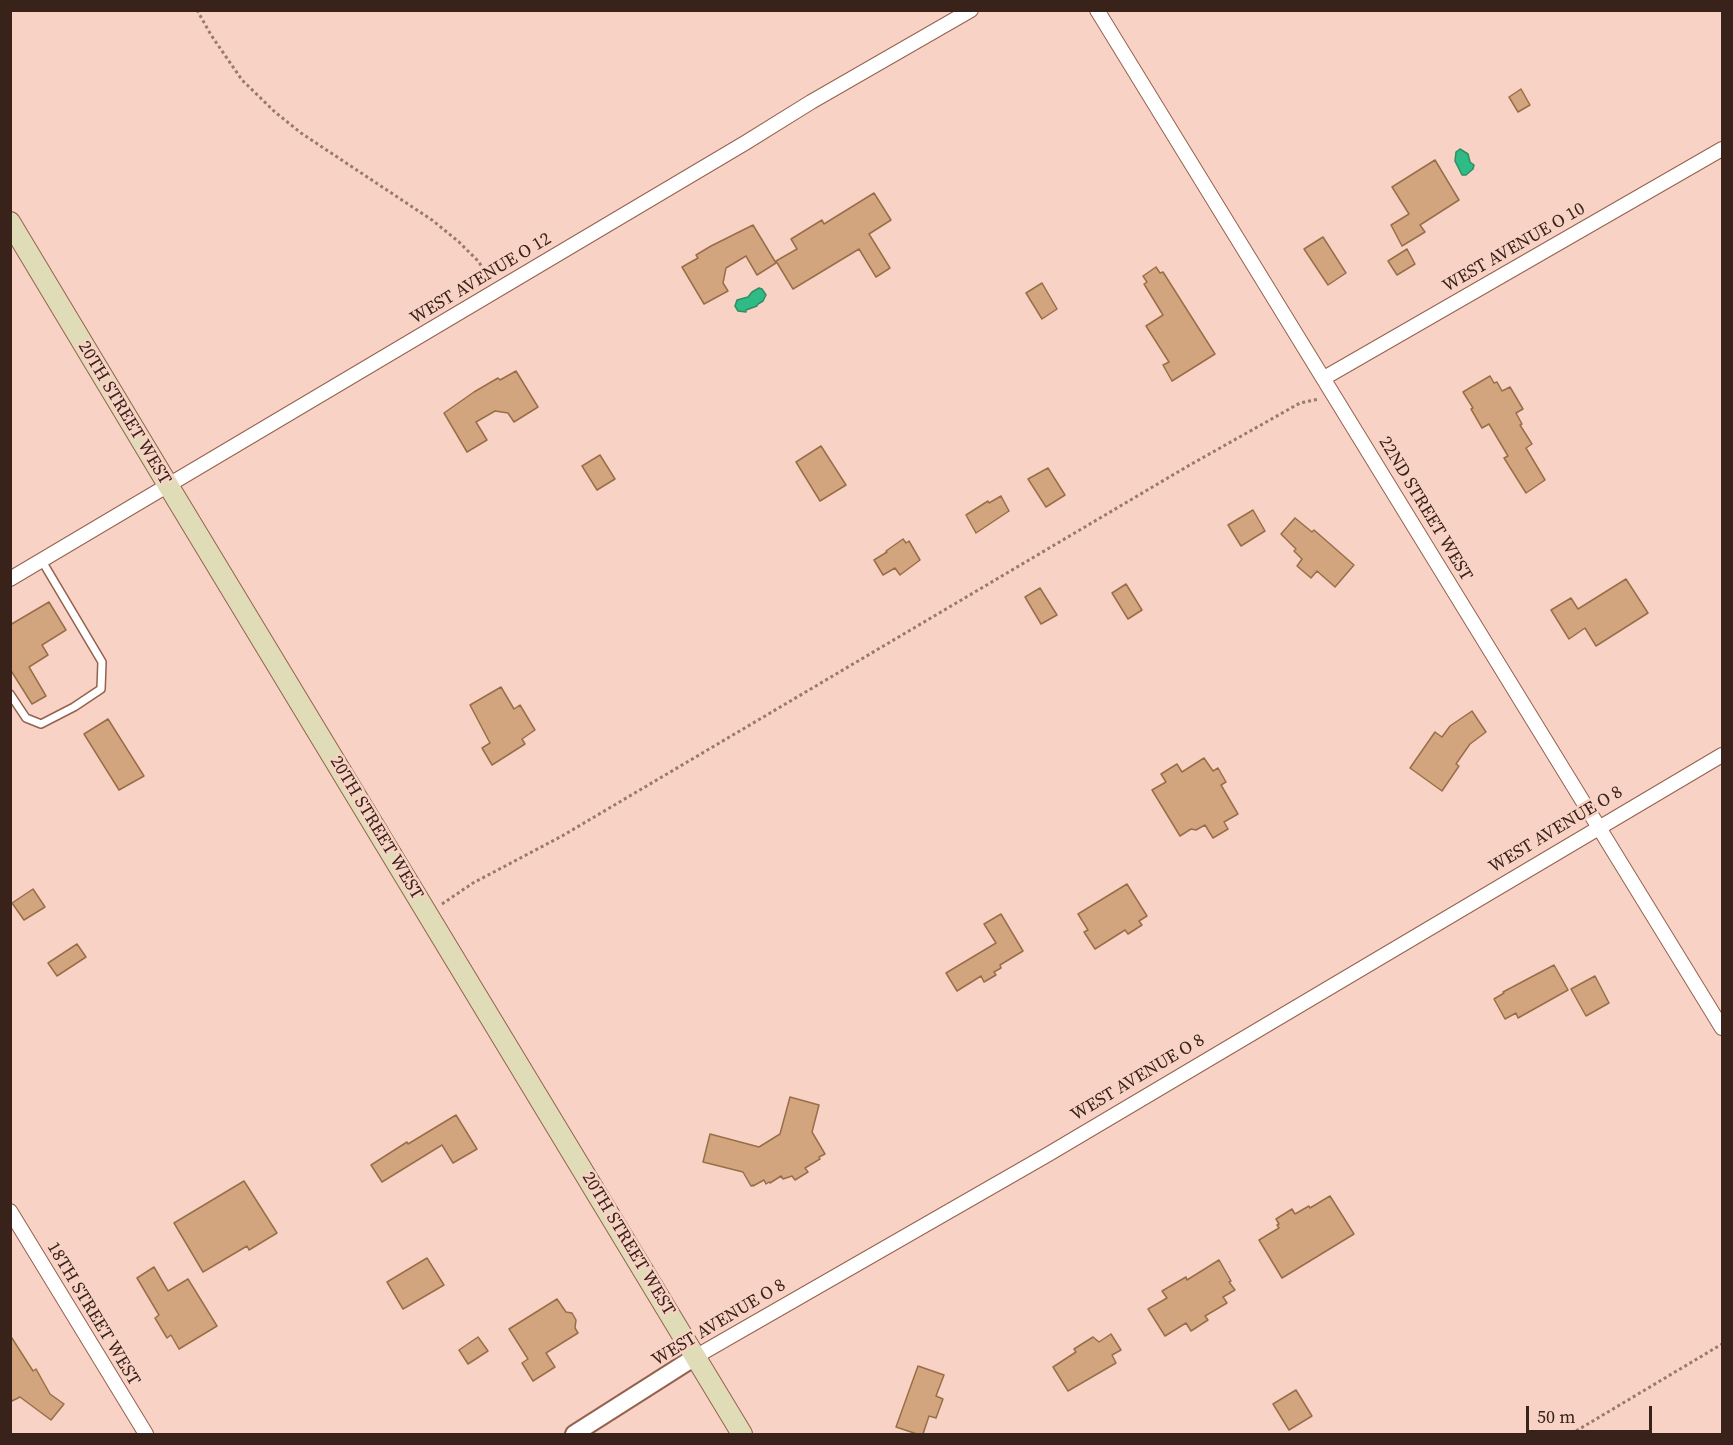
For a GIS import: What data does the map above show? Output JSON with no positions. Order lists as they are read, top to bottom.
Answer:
{
  "streets": {
    "main road": ["20TH STREET WEST"],
    "street": [
      "WEST AVENUE O 10",
      "WEST AVENUE O 12",
      "22ND STREET WEST",
      "WEST AVENUE O 8",
      "18TH STREET WEST"
    ]
  },
  "crossings": [
    ["WEST AVENUE O 10", "22ND STREET WEST"],
    ["WEST AVENUE O 12", "20TH STREET WEST"],
    ["20TH STREET WEST", "WEST AVENUE O 8"],
    ["22ND STREET WEST", "WEST AVENUE O 8"]
  ],
  "scale_bar": "50 m"
}
